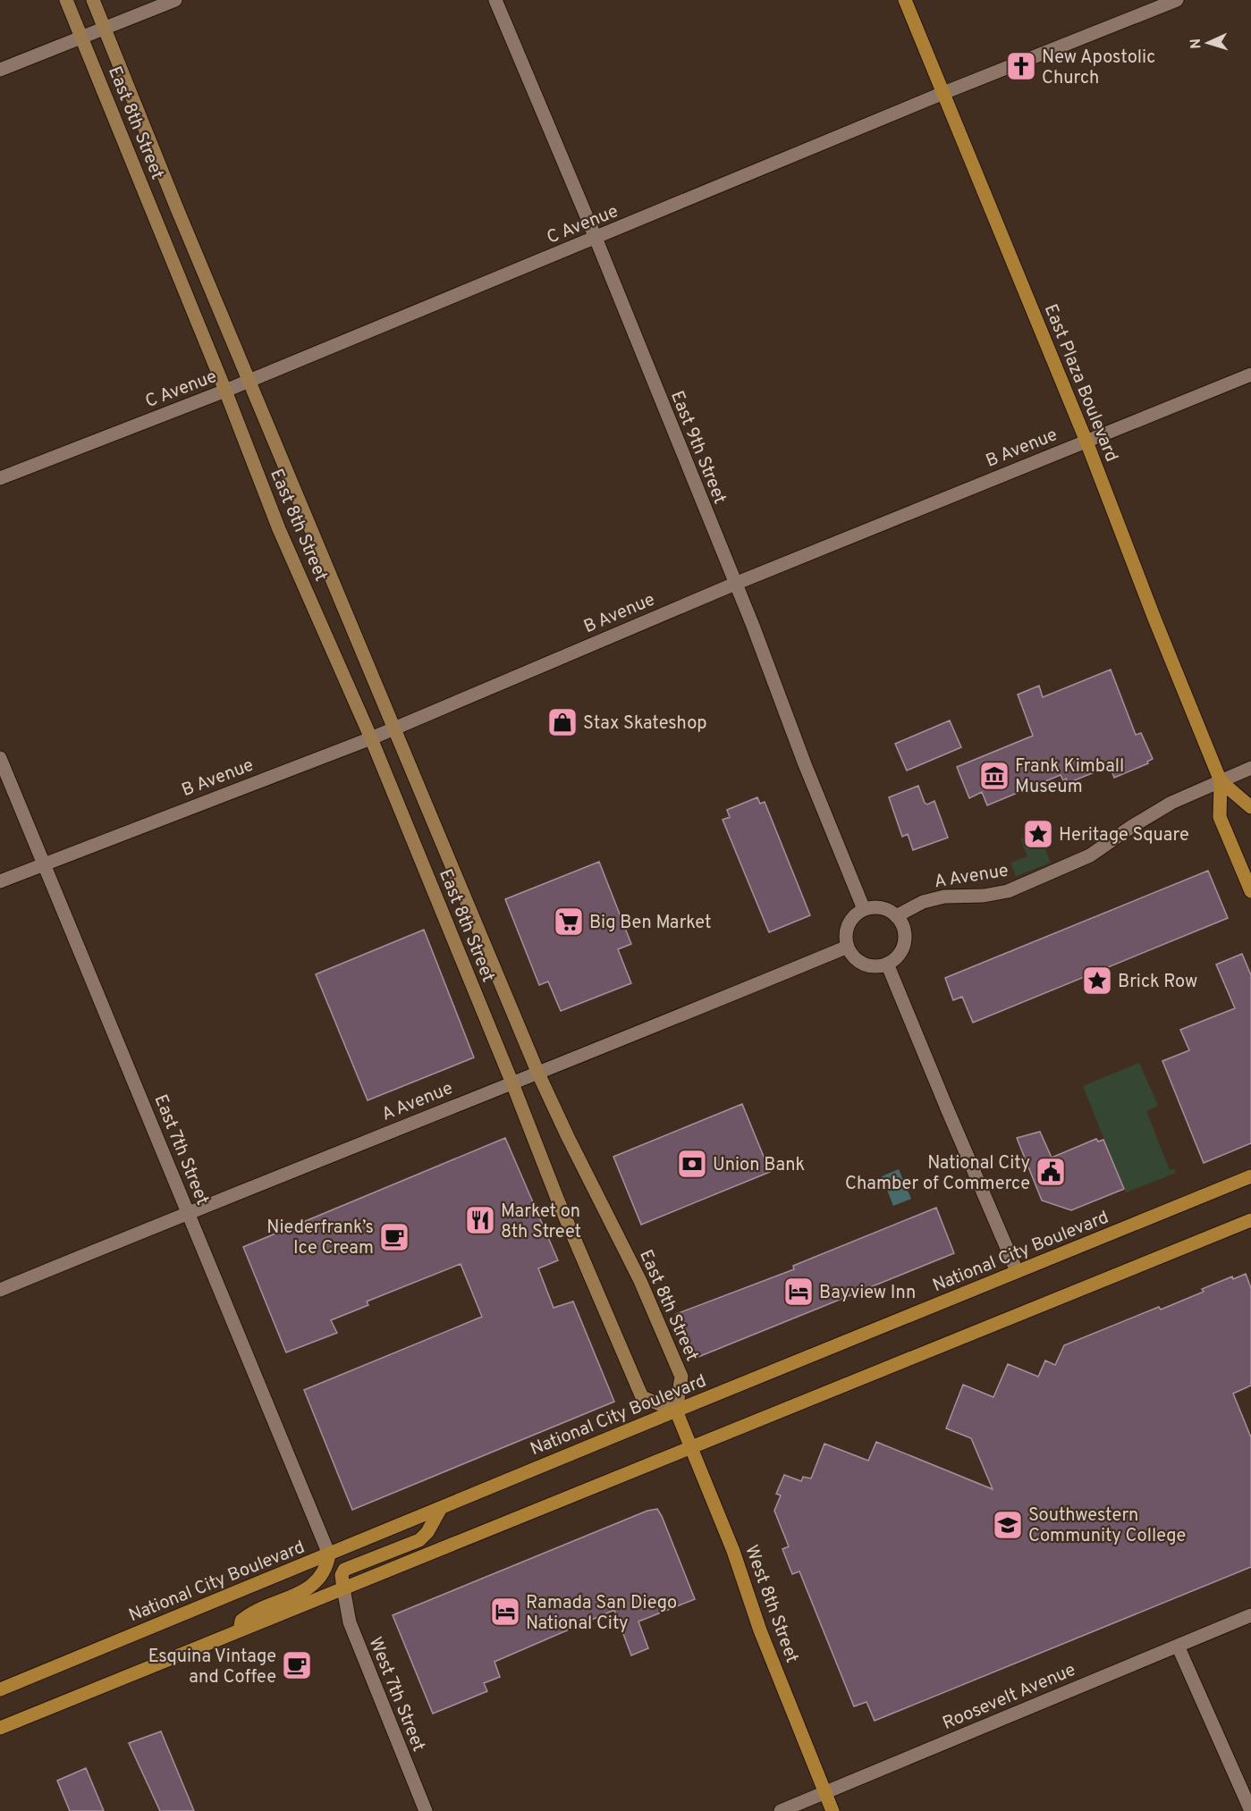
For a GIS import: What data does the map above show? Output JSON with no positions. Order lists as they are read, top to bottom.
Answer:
{
  "streets": {
    "main road": [
      "East 8th Street",
      "East Plaza Boulevard",
      "National City Boulevard",
      "West 8th Street"
    ],
    "street": [
      "C Avenue",
      "East 9th Street",
      "B Avenue",
      "A Avenue",
      "East 7th Street",
      "West 7th Street",
      "Roosevelt Avenue"
    ]
  },
  "crossings": [
    ["East 8th Street", "C Avenue"],
    ["East 8th Street", "B Avenue"],
    ["East 8th Street", "A Avenue"],
    ["East 8th Street", "National City Boulevard"],
    ["East 8th Street", "West 8th Street"],
    ["C Avenue", "East Plaza Boulevard"],
    ["C Avenue", "East 9th Street"],
    ["East Plaza Boulevard", "B Avenue"],
    ["East Plaza Boulevard", "A Avenue"],
    ["East 9th Street", "B Avenue"],
    ["East 9th Street", "A Avenue"],
    ["B Avenue", "East 7th Street"],
    ["A Avenue", "East 7th Street"],
    ["East 7th Street", "National City Boulevard"],
    ["National City Boulevard", "West 8th Street"],
    ["West 8th Street", "Roosevelt Avenue"]
  ],
  "places": {
    "church": ["New Apostolic Church"],
    "shop": ["Stax Skateshop"],
    "museum": ["Frank Kimball Museum"],
    "place": ["Heritage Square", "Brick Row"],
    "supermarket": ["Big Ben Market"],
    "bank": ["Union Bank"],
    "public building": ["National City Chamber of Commerce"],
    "restaurant": ["Market on 8th Street"],
    "cafe": ["Niederfrank’s Ice Cream", "Esquina Vintage and Coffee"],
    "hotel": ["Bayview Inn", "Ramada San Diego National City"],
    "school or university": ["Southwestern Community College"]
  },
  "north": "left"
}
